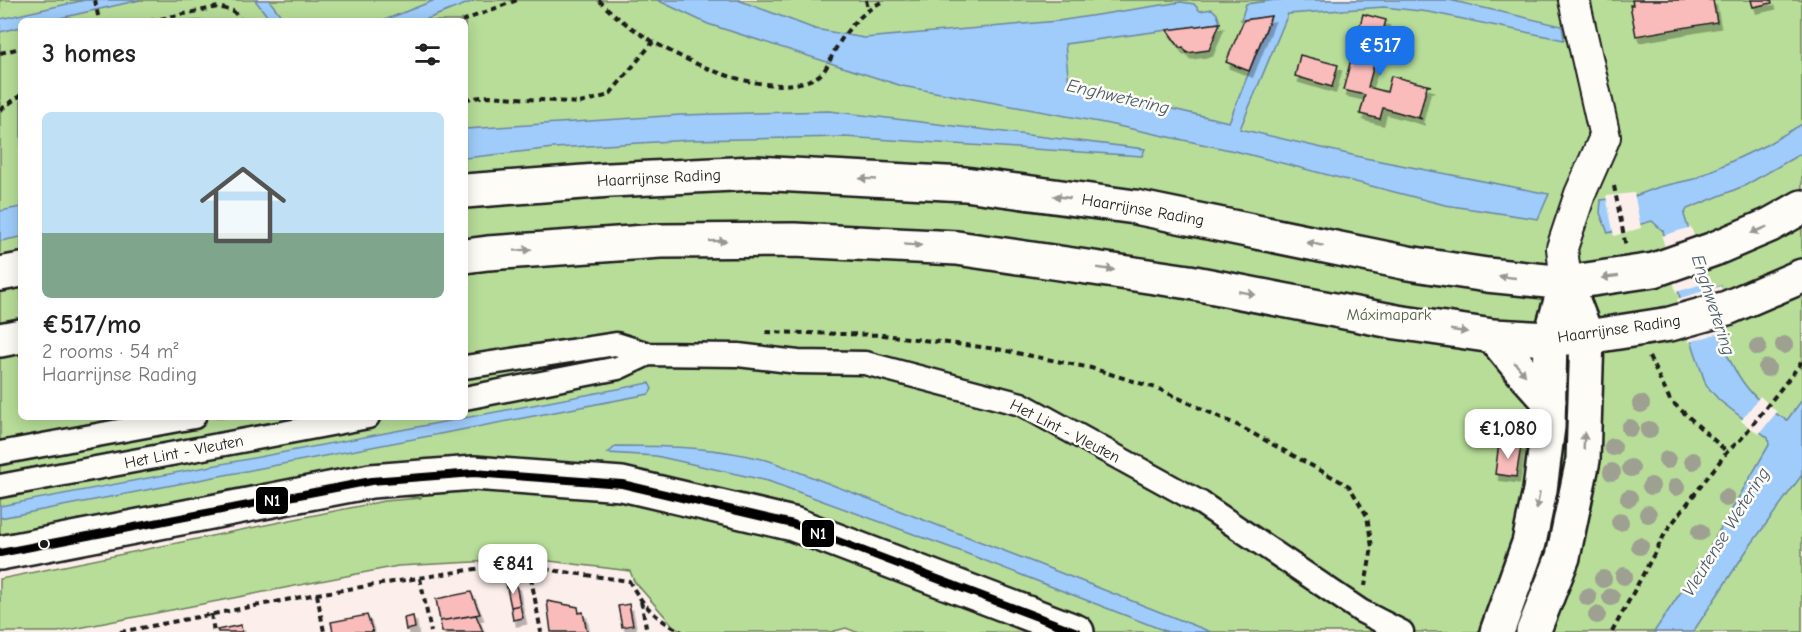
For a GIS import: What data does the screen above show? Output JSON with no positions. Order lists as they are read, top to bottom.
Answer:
{
  "streets": {
    "main road": ["Haarrijnse Rading"],
    "street": ["Het Lint - Vleuten"]
  },
  "water": ["Enghwetering", "Vleutense Wetering"],
  "parks": ["Máximapark"],
  "lines": ["transit line N1"],
  "page": {
    "heading": "3 homes",
    "price": ["€517", "€1,080", "€841"],
    "list": [
      {
        "name": "€517/mo",
        "note": "2 rooms · 54 m² · Haarrijnse Rading"
      }
    ]
  }
}
